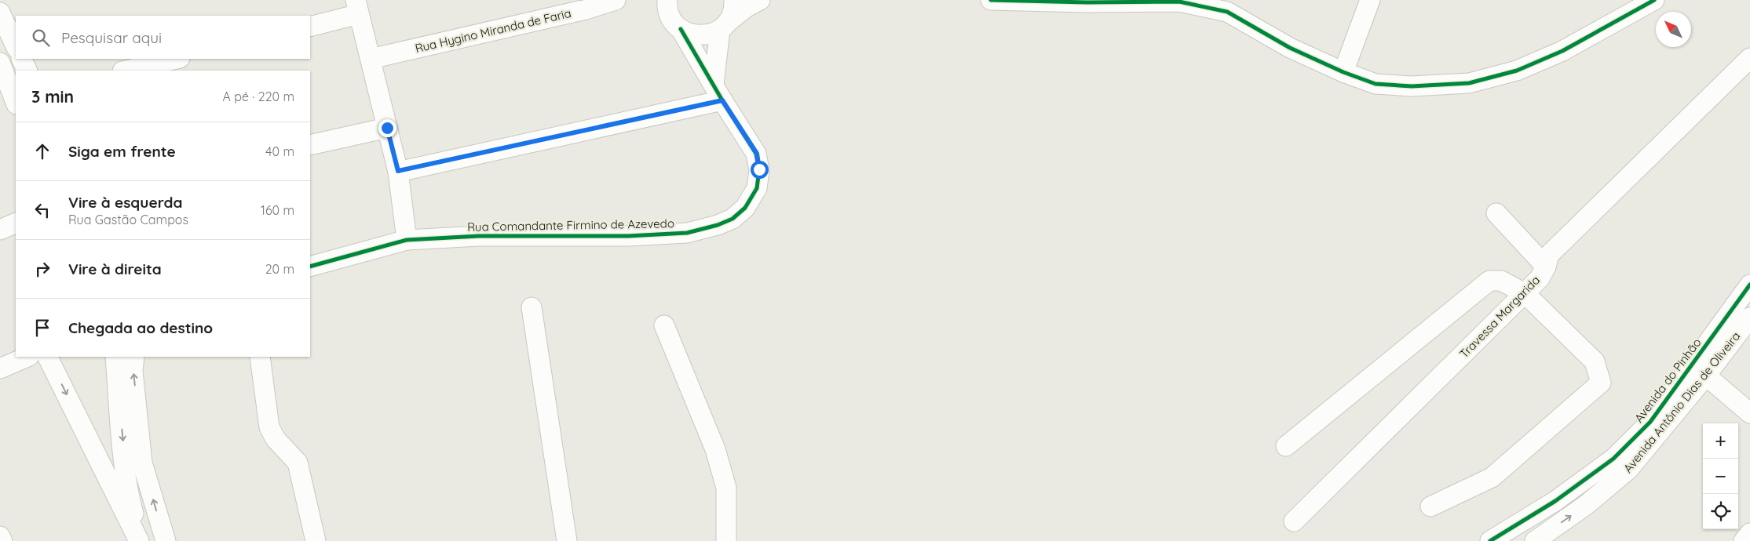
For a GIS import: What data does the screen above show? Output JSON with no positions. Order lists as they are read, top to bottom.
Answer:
{
  "streets": {
    "street": [
      "Rua Hygino Miranda de Faria",
      "Rua Comandante Firmino de Azevedo",
      "Travessa Margarida",
      "Avenida do Pinhão",
      "Avenida Antônio Dias de Oliveira"
    ]
  },
  "one_way": ["Avenida Antônio Dias de Oliveira"],
  "north": "top left",
  "page": {
    "search": "Pesquisar aqui",
    "heading": ["3 min", "A pé · 220 m"],
    "list": [
      ["Siga em frente", "40 m"],
      ["Vire à esquerda", "Rua Gastão Campos", "160 m"],
      ["Vire à direita", "20 m"],
      "Chegada ao destino"
    ],
    "map_buttons": ["+", "−"]
  }
}
